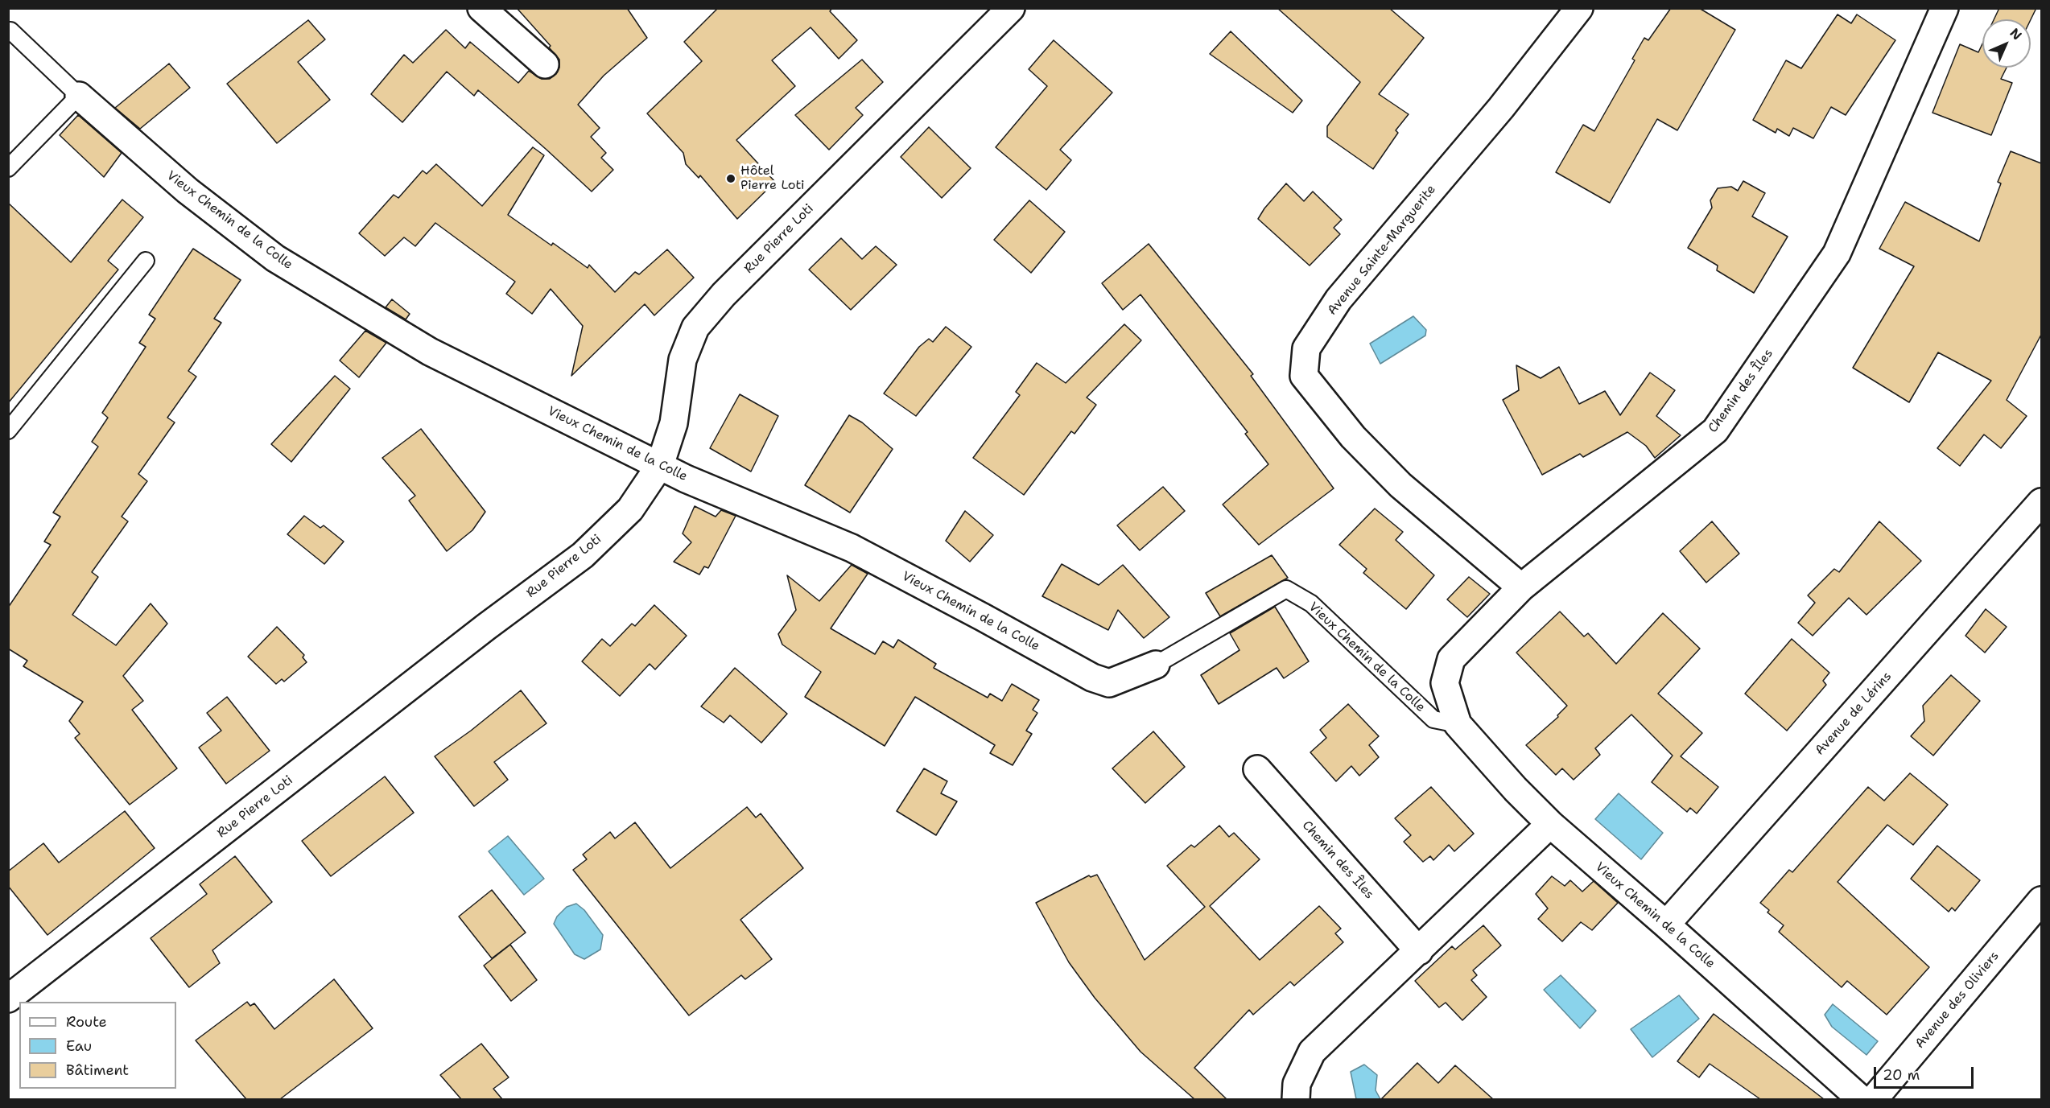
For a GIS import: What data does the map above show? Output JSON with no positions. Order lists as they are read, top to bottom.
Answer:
{
  "streets": {
    "street": [
      "Vieux Chemin de la Colle",
      "Rue Pierre Loti",
      "Avenue Sainte-Marguerite",
      "Chemin des Îles",
      "Avenue de Lérins",
      "Avenue des Oliviers"
    ]
  },
  "crossings": [
    ["Vieux Chemin de la Colle", "Rue Pierre Loti"],
    ["Vieux Chemin de la Colle", "Chemin des Îles"],
    ["Vieux Chemin de la Colle", "Avenue de Lérins"],
    ["Avenue Sainte-Marguerite", "Chemin des Îles"]
  ],
  "places": ["Hôtel Pierre Loti"],
  "legend": ["Route", "Eau", "Bâtiment"],
  "scale_bar": "20 m",
  "north": "top right"
}
